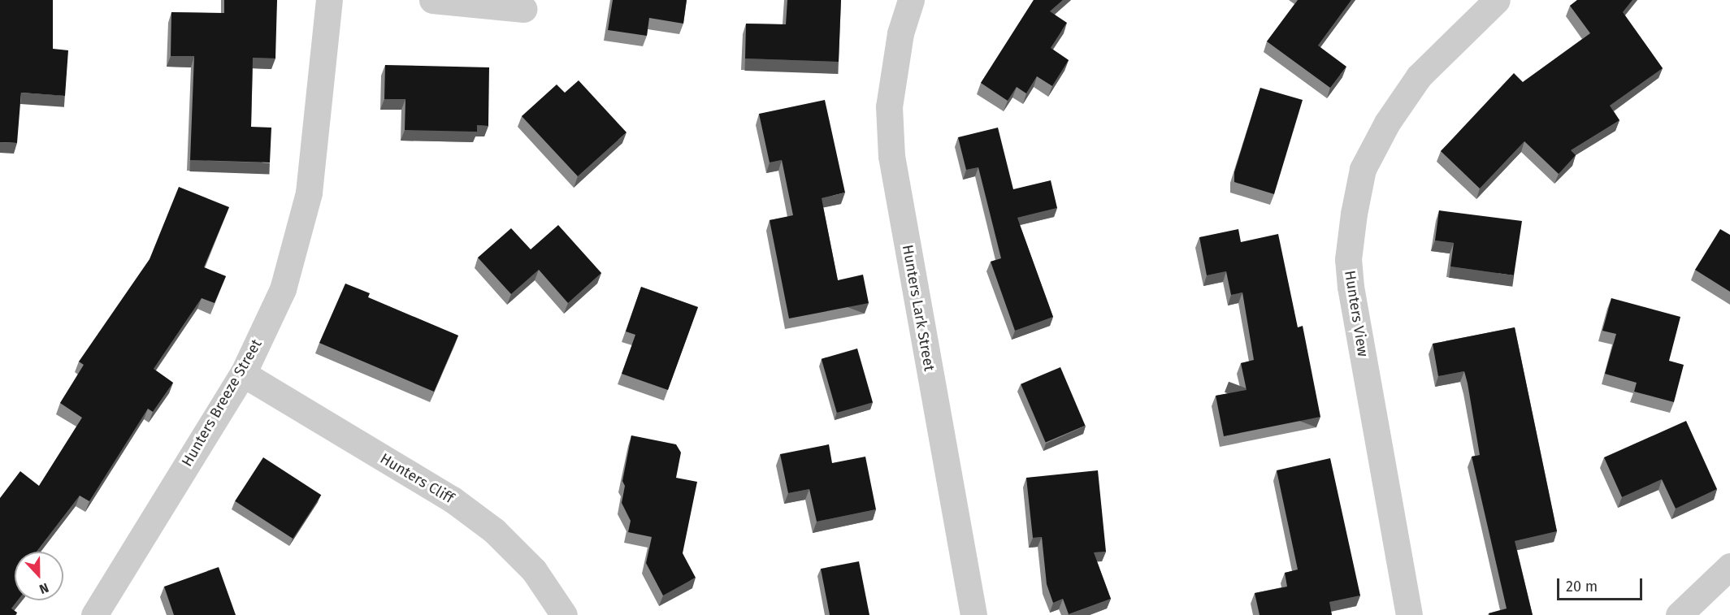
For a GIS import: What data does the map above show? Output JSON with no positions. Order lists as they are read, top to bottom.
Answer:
{
  "streets": {
    "street": [
      "Hunters Lark Street",
      "Hunters View",
      "Hunters Breeze Street",
      "Hunters Cliff"
    ]
  },
  "crossings": [
    ["Hunters Breeze Street", "Hunters Cliff"]
  ],
  "scale_bar": "20 m",
  "north": "bottom"
}
